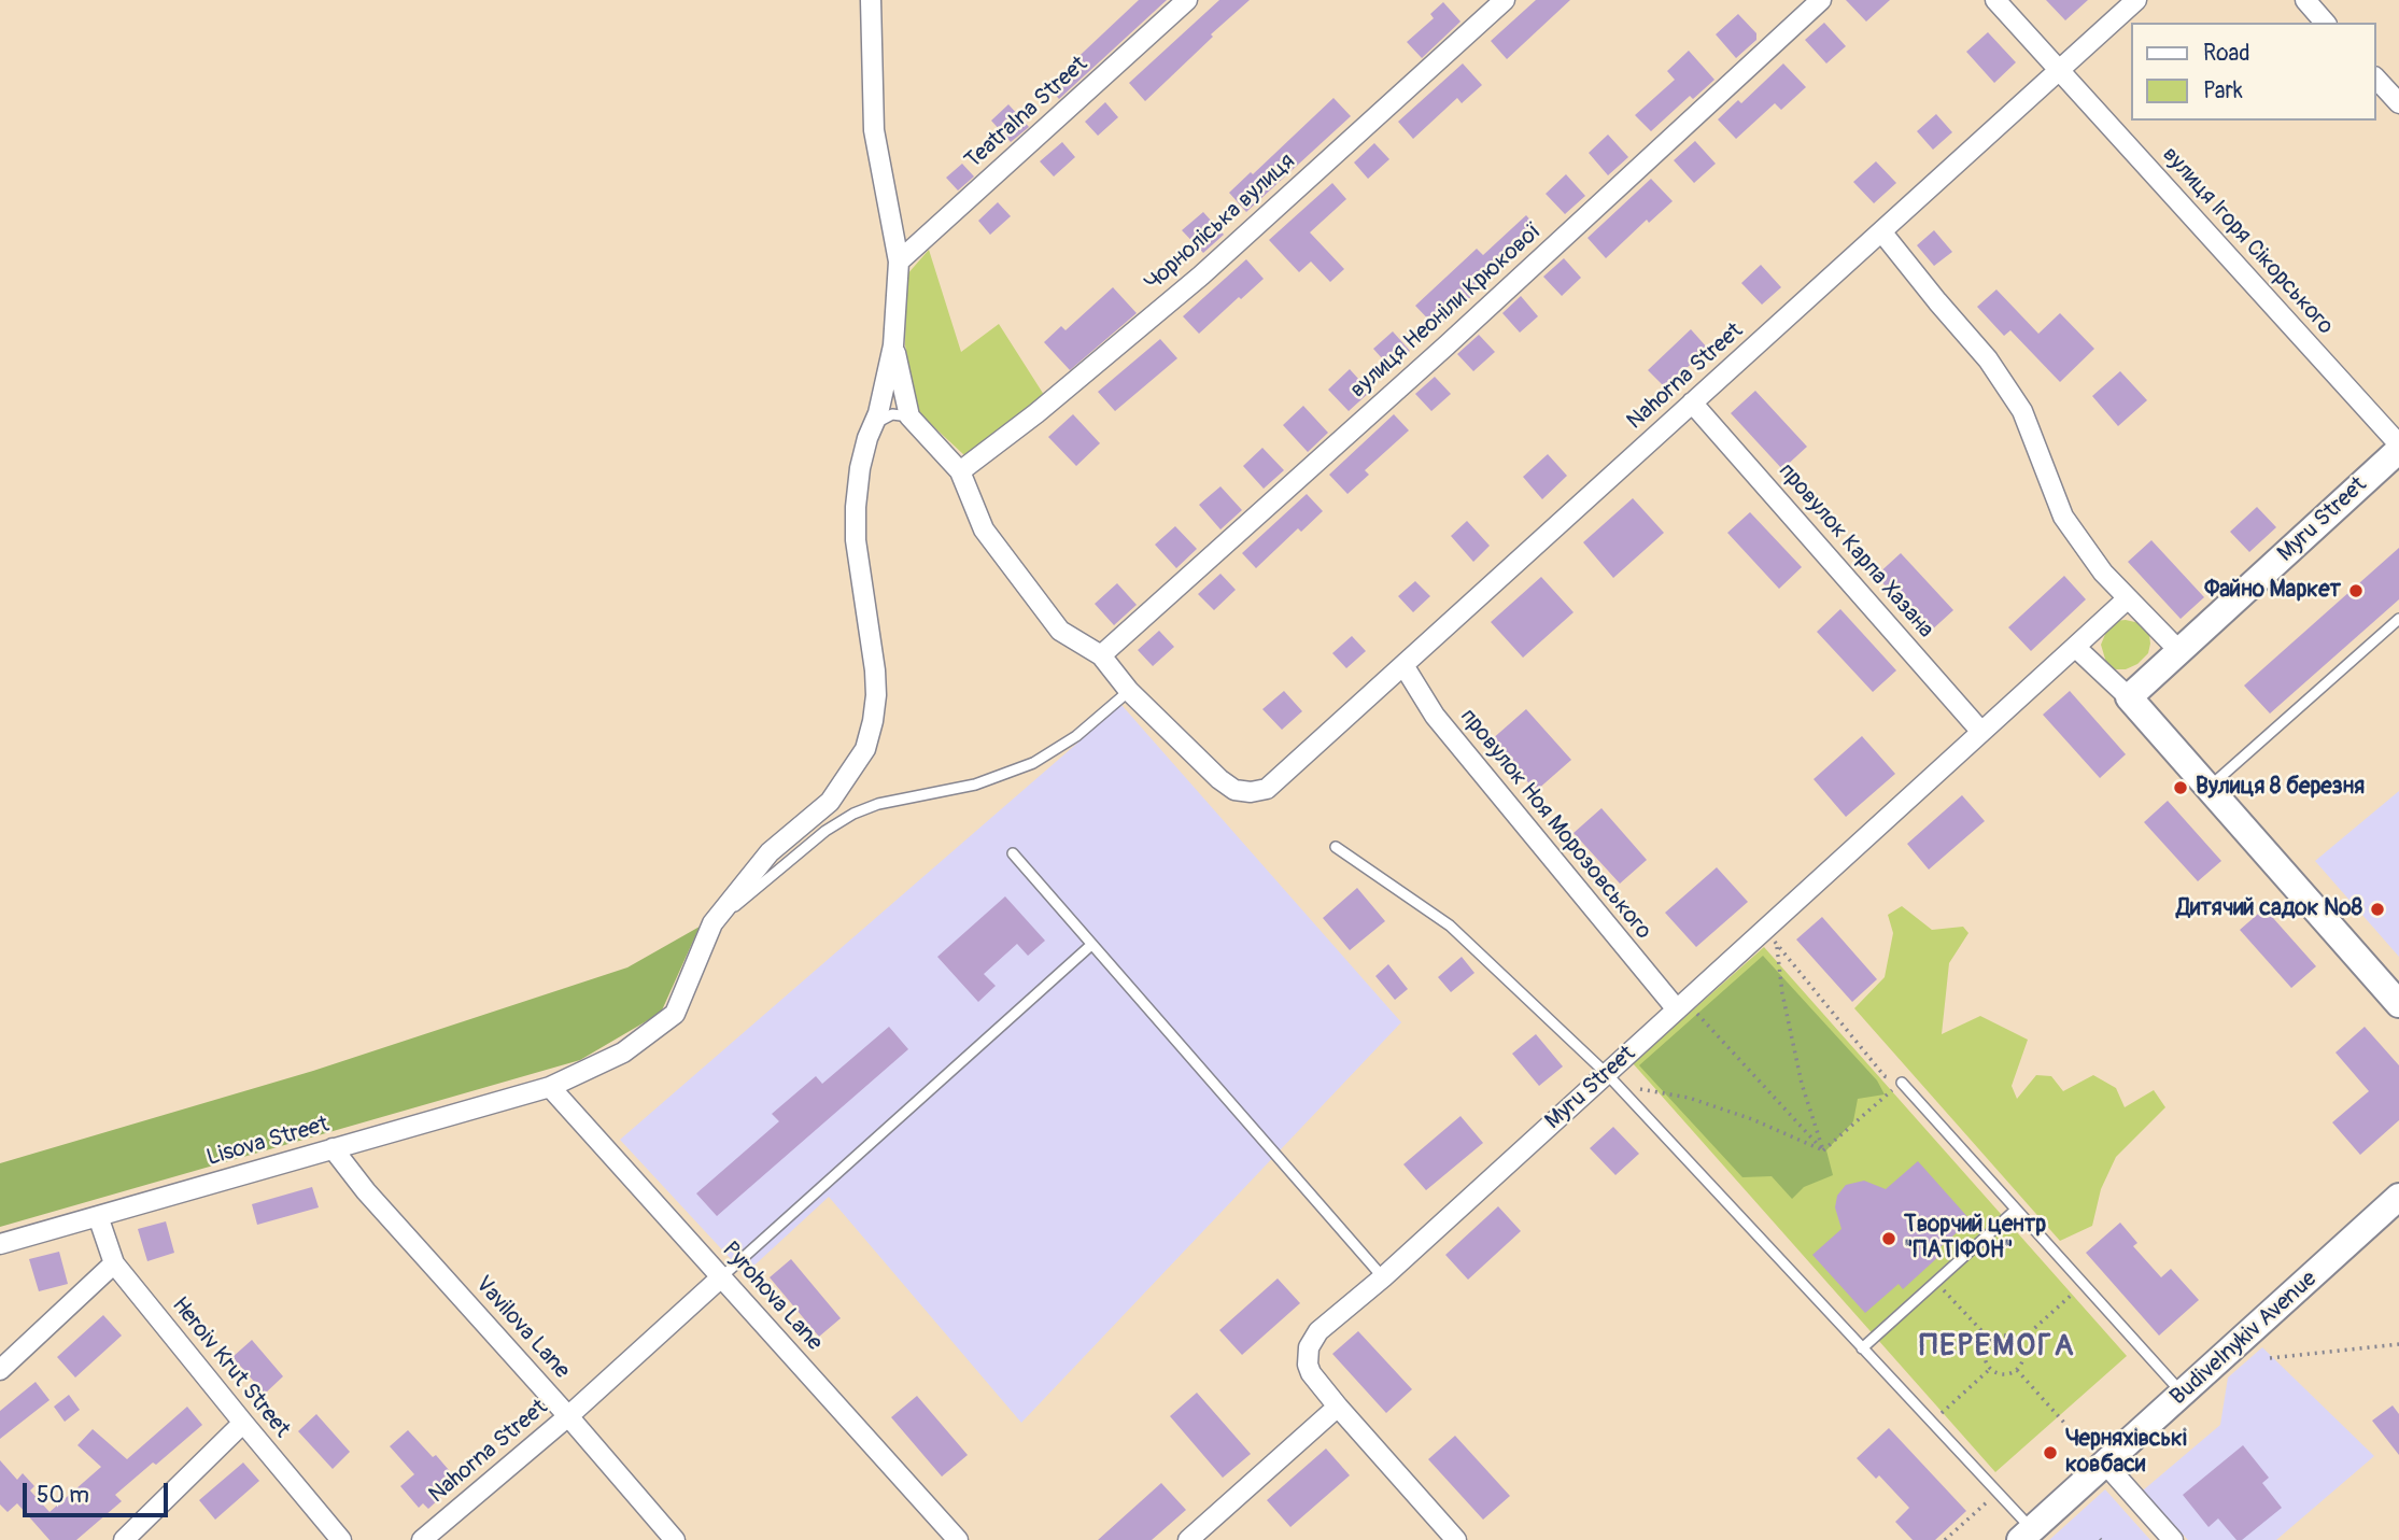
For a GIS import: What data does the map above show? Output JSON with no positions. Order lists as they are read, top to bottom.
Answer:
{
  "streets": {
    "street": [
      "Teatralna Street",
      "Чорноліська вулиця",
      "вулиця Ігоря Сікорського",
      "вулиця Неоніли Крюкової",
      "Nahorna Street",
      "Myru Street",
      "провулок Карпа Хазана",
      "провулок Ноя Морозовського",
      "Lisova Street",
      "Pyrohova Lane",
      "Vavilova Lane",
      "Budivelnykiv Avenue",
      "Heroiv Krut Street"
    ]
  },
  "crossings": [
    ["вулиця Ігоря Сікорського", "Nahorna Street"],
    ["вулиця Ігоря Сікорського", "Myru Street"],
    ["Nahorna Street", "провулок Карпа Хазана"],
    ["Nahorna Street", "провулок Ноя Морозовського"],
    ["Nahorna Street", "Pyrohova Lane"],
    ["Nahorna Street", "Vavilova Lane"],
    ["Myru Street", "провулок Карпа Хазана"],
    ["Myru Street", "провулок Ноя Морозовського"],
    ["Lisova Street", "Pyrohova Lane"],
    ["Lisova Street", "Vavilova Lane"],
    ["Lisova Street", "Heroiv Krut Street"]
  ],
  "districts": ["ПЕРЕМОГА"],
  "places": [
    "Файно Маркет",
    "Вулиця 8 березня",
    "Дитячий садок №8",
    "Творчий центр \"ПАТІФОН\"",
    "Черняхівські ковбаси"
  ],
  "legend": ["Road", "Park"],
  "scale_bar": "50 m"
}
